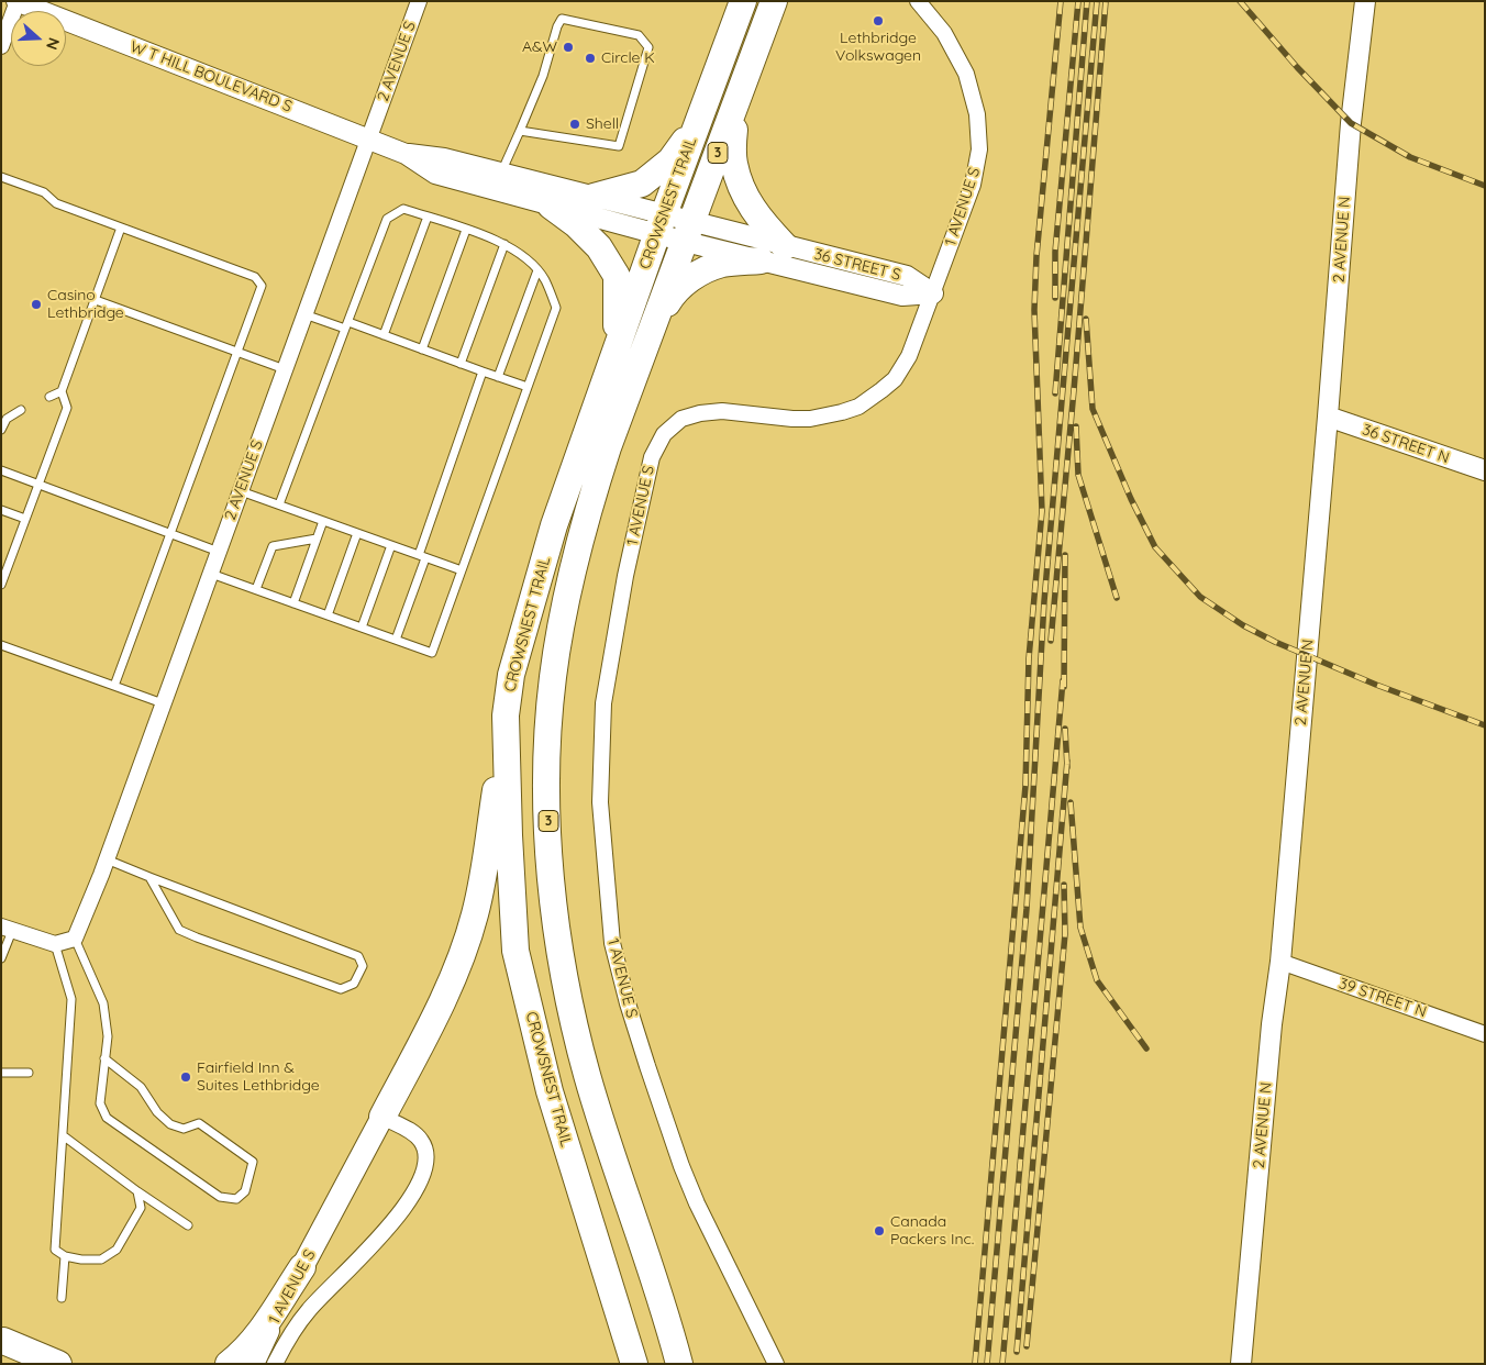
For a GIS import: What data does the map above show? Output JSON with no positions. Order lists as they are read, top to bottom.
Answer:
{
  "streets": {
    "highway": ["3", "CROWSNEST TRAIL"],
    "main road": ["1 AVENUE S"],
    "street": [
      "2 AVENUE S",
      "W T HILL BOULEVARD S",
      "2 AVENUE N",
      "36 STREET S",
      "36 STREET N",
      "39 STREET N"
    ]
  },
  "crossings": [
    ["2 AVENUE S", "W T HILL BOULEVARD S"],
    ["W T HILL BOULEVARD S", "CROWSNEST TRAIL"],
    ["CROWSNEST TRAIL", "36 STREET S"],
    ["1 AVENUE S", "36 STREET S"],
    ["2 AVENUE N", "36 STREET N"],
    ["2 AVENUE N", "39 STREET N"]
  ],
  "places": [
    "Lethbridge Volkswagen",
    "A&W",
    "Circle K",
    "Shell",
    "Casino Lethbridge",
    "Fairfield Inn & Suites Lethbridge",
    "Canada Packers Inc."
  ],
  "north": "right"
}
